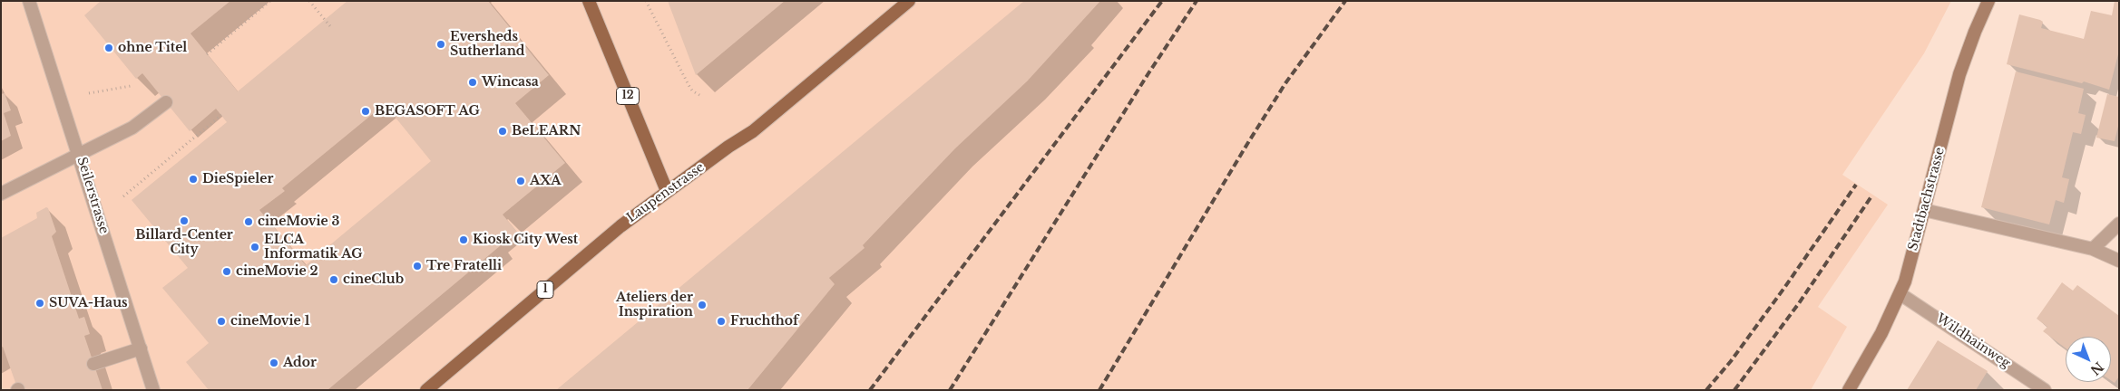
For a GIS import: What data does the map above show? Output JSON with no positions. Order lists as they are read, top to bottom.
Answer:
{
  "streets": {
    "main road": [
      "12",
      "Laupenstrasse",
      "Stadtbachstrasse",
      "1"
    ],
    "street": ["Seilerstrasse", "Wildhainweg"]
  },
  "crossings": [
    ["12", "Laupenstrasse"],
    ["Stadtbachstrasse", "Wildhainweg"]
  ],
  "places": [
    "Eversheds Sutherland",
    "ohne Titel",
    "Wincasa",
    "BEGASOFT AG",
    "BeLEARN",
    "DieSpieler",
    "AXA",
    "Billard-Center City",
    "cineMovie 3",
    "Kiosk City West",
    "ELCA Informatik AG",
    "Tre Fratelli",
    "cineMovie 2",
    "cineClub",
    "SUVA-Haus",
    "Ateliers der Inspiration",
    "cineMovie 1",
    "Fruchthof",
    "Ador"
  ],
  "north": "bottom right"
}
